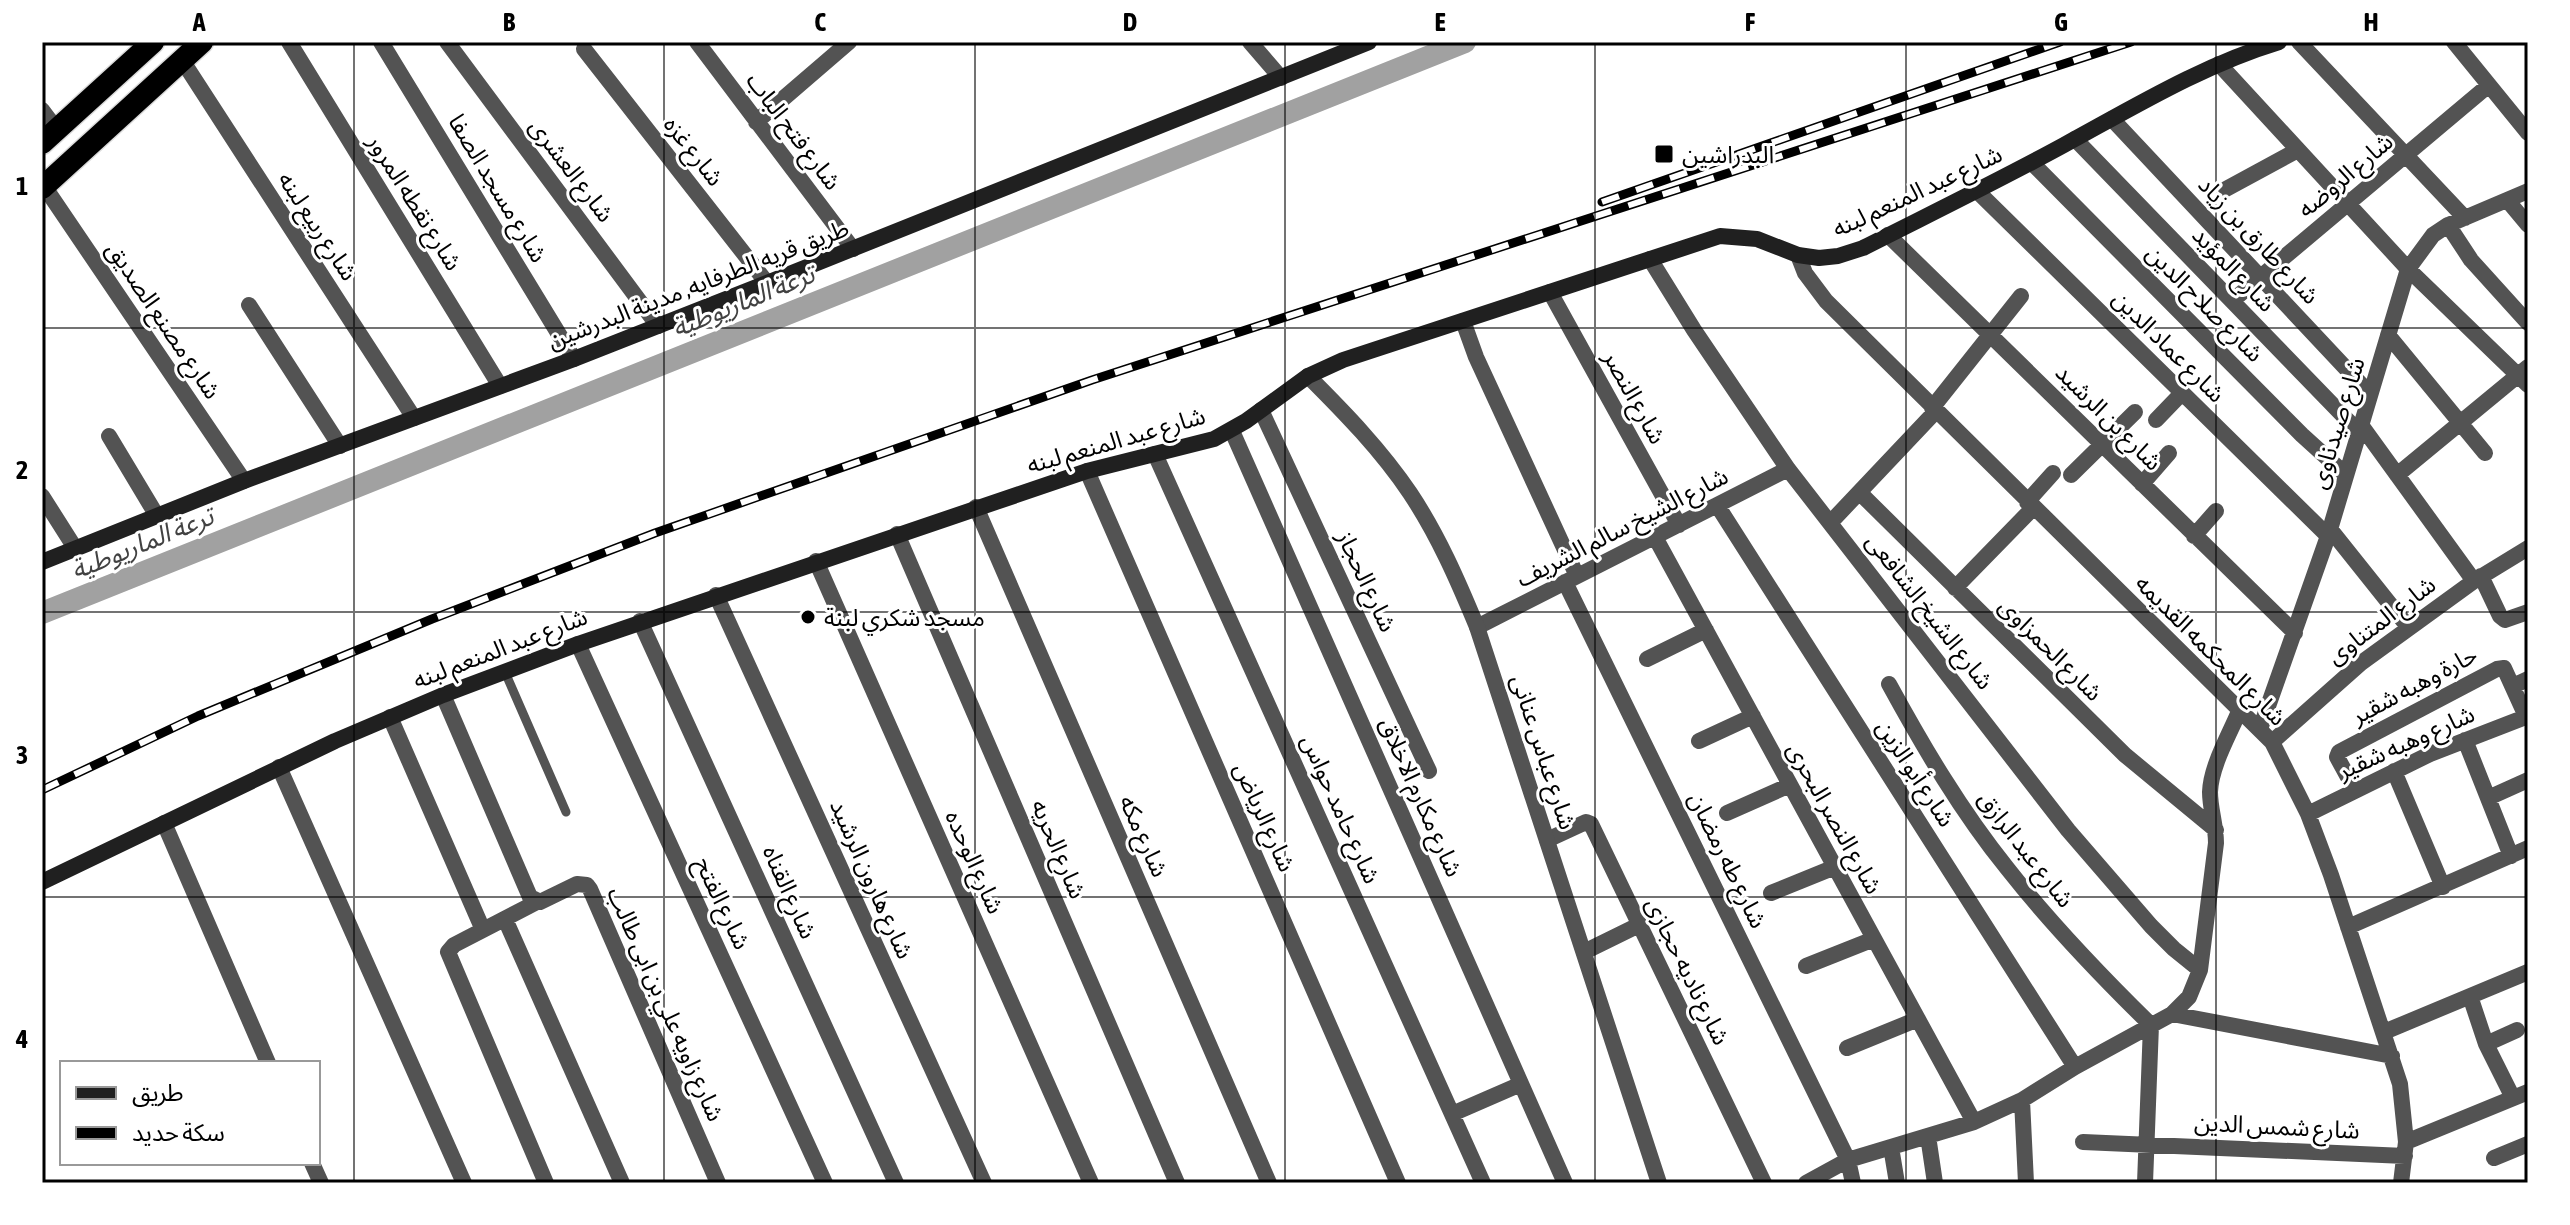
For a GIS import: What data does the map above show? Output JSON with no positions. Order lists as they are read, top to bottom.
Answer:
{
  "streets": {
    "main road": ["شارع عبد المنعم لبنه", "طريق قريه الطرفايه, مدينة البدرشين"],
    "street": [
      "شارع فتح الباب",
      "شارع غزه",
      "شارع العشرى",
      "شارع الروضه",
      "شارع مسجد الصفا",
      "شارع نقطه المرور",
      "شارع ربيع لبنه",
      "شارع طارق بن زياد",
      "شارع المؤيد",
      "شارع صلاح الدين",
      "شارع مصنع الصديق",
      "شارع عماد الدين",
      "شارع النصر",
      "شارع بن الرشيد",
      "شارع صيدناوى",
      "شارع الشيخ سالم الشريف",
      "شارع الحجاز",
      "شارع الشيخ الشافعى",
      "شارع المتناوى",
      "شارع الحمزاوى",
      "شارع المحكمه القديمه",
      "حارة وهبه شقير",
      "شارع وهبه شقير",
      "شارع عباس عنانى",
      "شارع أبو الزين",
      "شارع مكارم الاخلاق",
      "شارع حامد حواس",
      "شارع الرياض",
      "شارع النصر البحرى",
      "شارع مكه",
      "شارع الحريه",
      "شارع عبد الرازق",
      "شارع طه رمضان",
      "شارع الوحده",
      "شارع هارون الرشيد",
      "شارع القناه",
      "شارع الفتح",
      "شارع ناديه حجازى",
      "شارع زاويه علي بن ابى طالب",
      "شارع شمس الدين"
    ]
  },
  "crossings": [
    ["شارع فتح الباب", "طريق قريه الطرفايه, مدينة البدرشين"],
    ["شارع غزه", "طريق قريه الطرفايه, مدينة البدرشين"],
    ["شارع العشرى", "طريق قريه الطرفايه, مدينة البدرشين"],
    ["شارع الروضه", "شارع طارق بن زياد"],
    ["شارع الروضه", "شارع المؤيد"],
    ["شارع مسجد الصفا", "طريق قريه الطرفايه, مدينة البدرشين"],
    ["شارع عبد المنعم لبنه", "شارع طارق بن زياد"],
    ["شارع عبد المنعم لبنه", "شارع المؤيد"],
    ["شارع عبد المنعم لبنه", "شارع صلاح الدين"],
    ["شارع عبد المنعم لبنه", "شارع عماد الدين"],
    ["شارع عبد المنعم لبنه", "شارع النصر"],
    ["شارع عبد المنعم لبنه", "شارع بن الرشيد"],
    ["شارع عبد المنعم لبنه", "شارع الحجاز"],
    ["شارع عبد المنعم لبنه", "شارع الشيخ الشافعى"],
    ["شارع عبد المنعم لبنه", "شارع المحكمه القديمه"],
    ["شارع عبد المنعم لبنه", "شارع عباس عنانى"],
    ["شارع عبد المنعم لبنه", "شارع مكارم الاخلاق"],
    ["شارع عبد المنعم لبنه", "شارع حامد حواس"],
    ["شارع عبد المنعم لبنه", "شارع الرياض"],
    ["شارع عبد المنعم لبنه", "شارع مكه"],
    ["شارع عبد المنعم لبنه", "شارع الحريه"],
    ["شارع عبد المنعم لبنه", "شارع طه رمضان"],
    ["شارع عبد المنعم لبنه", "شارع الوحده"],
    ["شارع عبد المنعم لبنه", "شارع هارون الرشيد"],
    ["شارع عبد المنعم لبنه", "شارع القناه"],
    ["شارع عبد المنعم لبنه", "شارع الفتح"],
    ["شارع نقطه المرور", "طريق قريه الطرفايه, مدينة البدرشين"],
    ["شارع ربيع لبنه", "طريق قريه الطرفايه, مدينة البدرشين"],
    ["شارع طارق بن زياد", "شارع صيدناوى"],
    ["شارع المؤيد", "شارع صيدناوى"],
    ["شارع المؤيد", "شارع المتناوى"],
    ["طريق قريه الطرفايه, مدينة البدرشين", "شارع مصنع الصديق"],
    ["شارع صلاح الدين", "شارع صيدناوى"],
    ["شارع عماد الدين", "شارع صيدناوى"],
    ["شارع عماد الدين", "شارع المتناوى"],
    ["شارع النصر", "شارع الشيخ سالم الشريف"],
    ["شارع بن الرشيد", "شارع صيدناوى"],
    ["شارع صيدناوى", "شارع المحكمه القديمه"],
    ["شارع الشيخ سالم الشريف", "شارع الشيخ الشافعى"],
    ["شارع الشيخ سالم الشريف", "شارع عباس عنانى"],
    ["شارع الشيخ سالم الشريف", "شارع أبو الزين"],
    ["شارع الشيخ سالم الشريف", "شارع النصر البحرى"],
    ["شارع الشيخ سالم الشريف", "شارع طه رمضان"],
    ["شارع المتناوى", "شارع المحكمه القديمه"],
    ["شارع المحكمه القديمه", "شارع وهبه شقير"],
    ["شارع المحكمه القديمه", "شارع شمس الدين"],
    ["حارة وهبه شقير", "شارع وهبه شقير"],
    ["شارع عباس عنانى", "شارع ناديه حجازى"]
  ],
  "water": ["ترعة الماريوطية"],
  "places": {
    "transit": ["البدراشين"],
    "other": ["مسجد شكري لبنة"]
  },
  "legend": ["طريق", "سكة حديد"],
  "grid": {
    "columns": [
      "A",
      "B",
      "C",
      "D",
      "E",
      "F",
      "G",
      "H"
    ],
    "rows": [
      "1",
      "2",
      "3",
      "4"
    ]
  }
}
